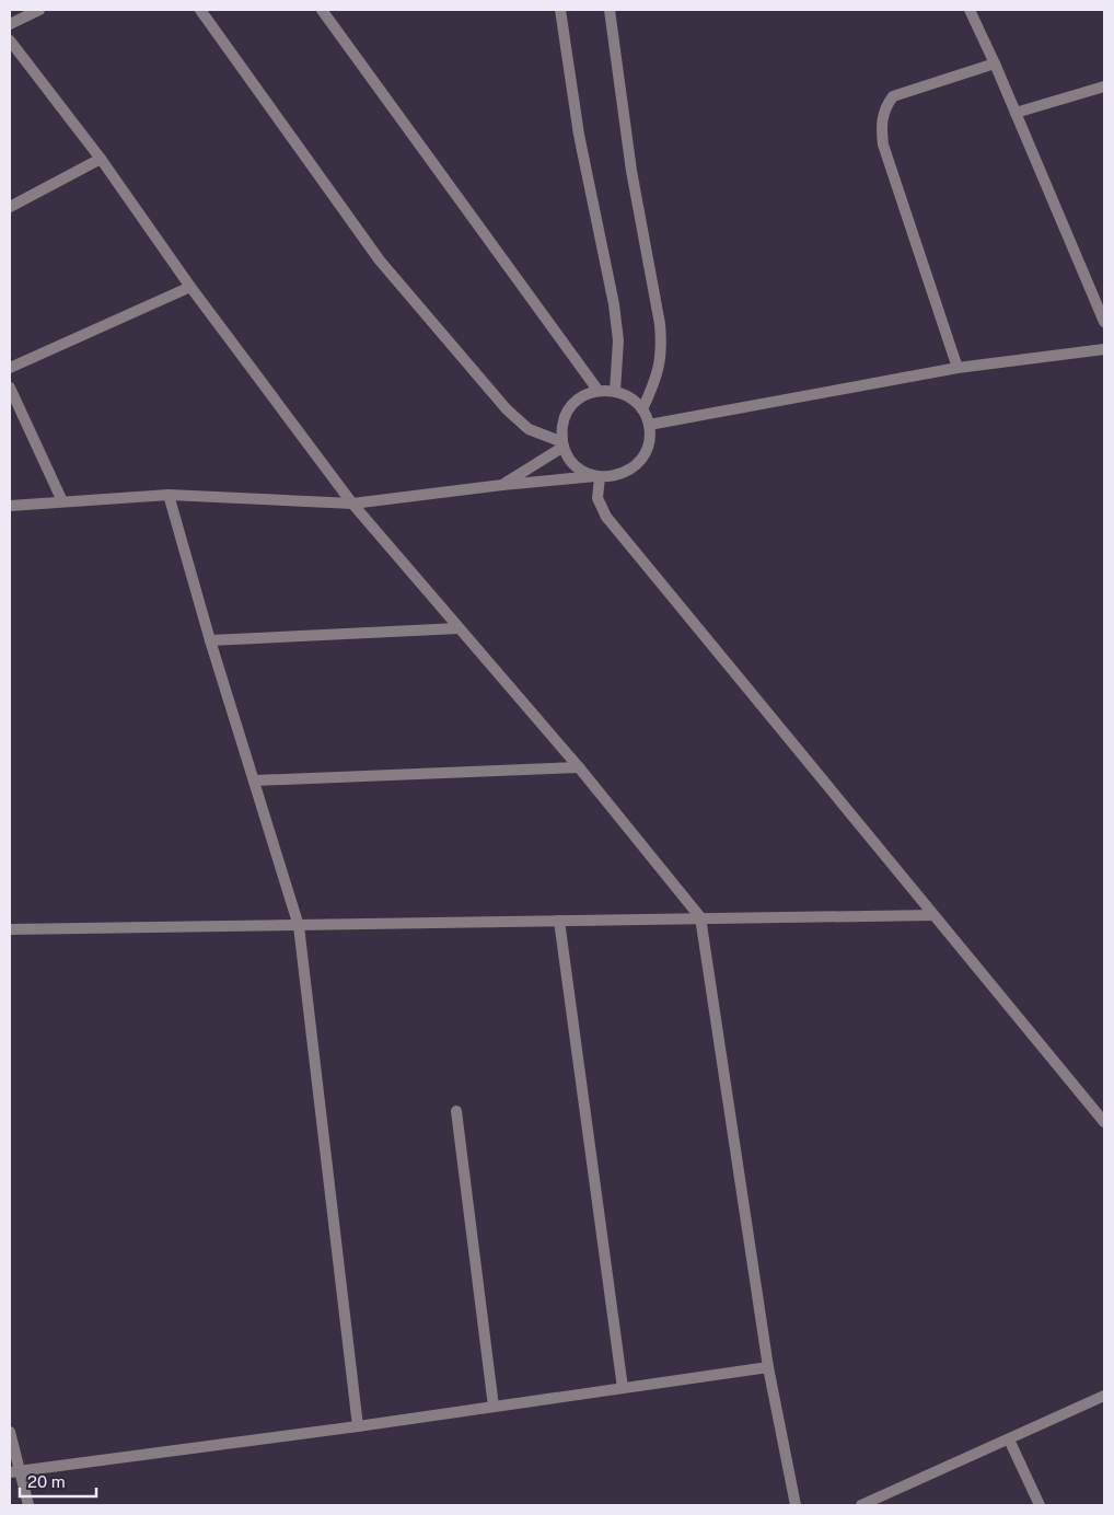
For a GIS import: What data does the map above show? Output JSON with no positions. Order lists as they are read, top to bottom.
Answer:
{
  "scale_bar": "20 m"
}
